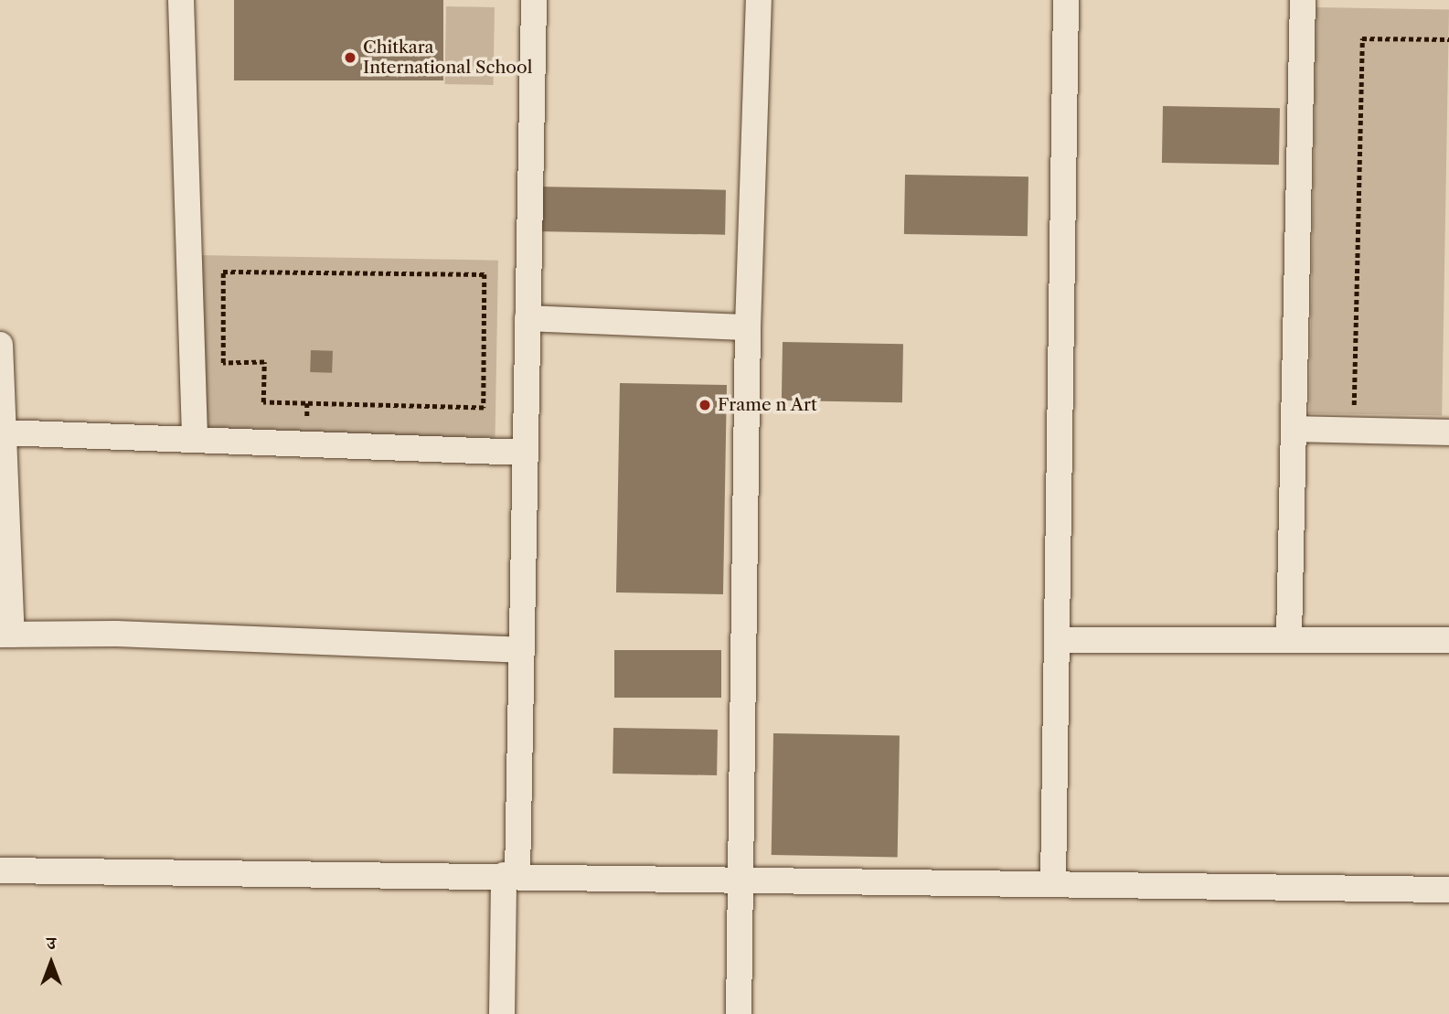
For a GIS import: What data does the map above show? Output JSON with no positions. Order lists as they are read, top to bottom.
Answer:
{
  "places": ["Chitkara International School", "Frame n Art"],
  "north": "top"
}
